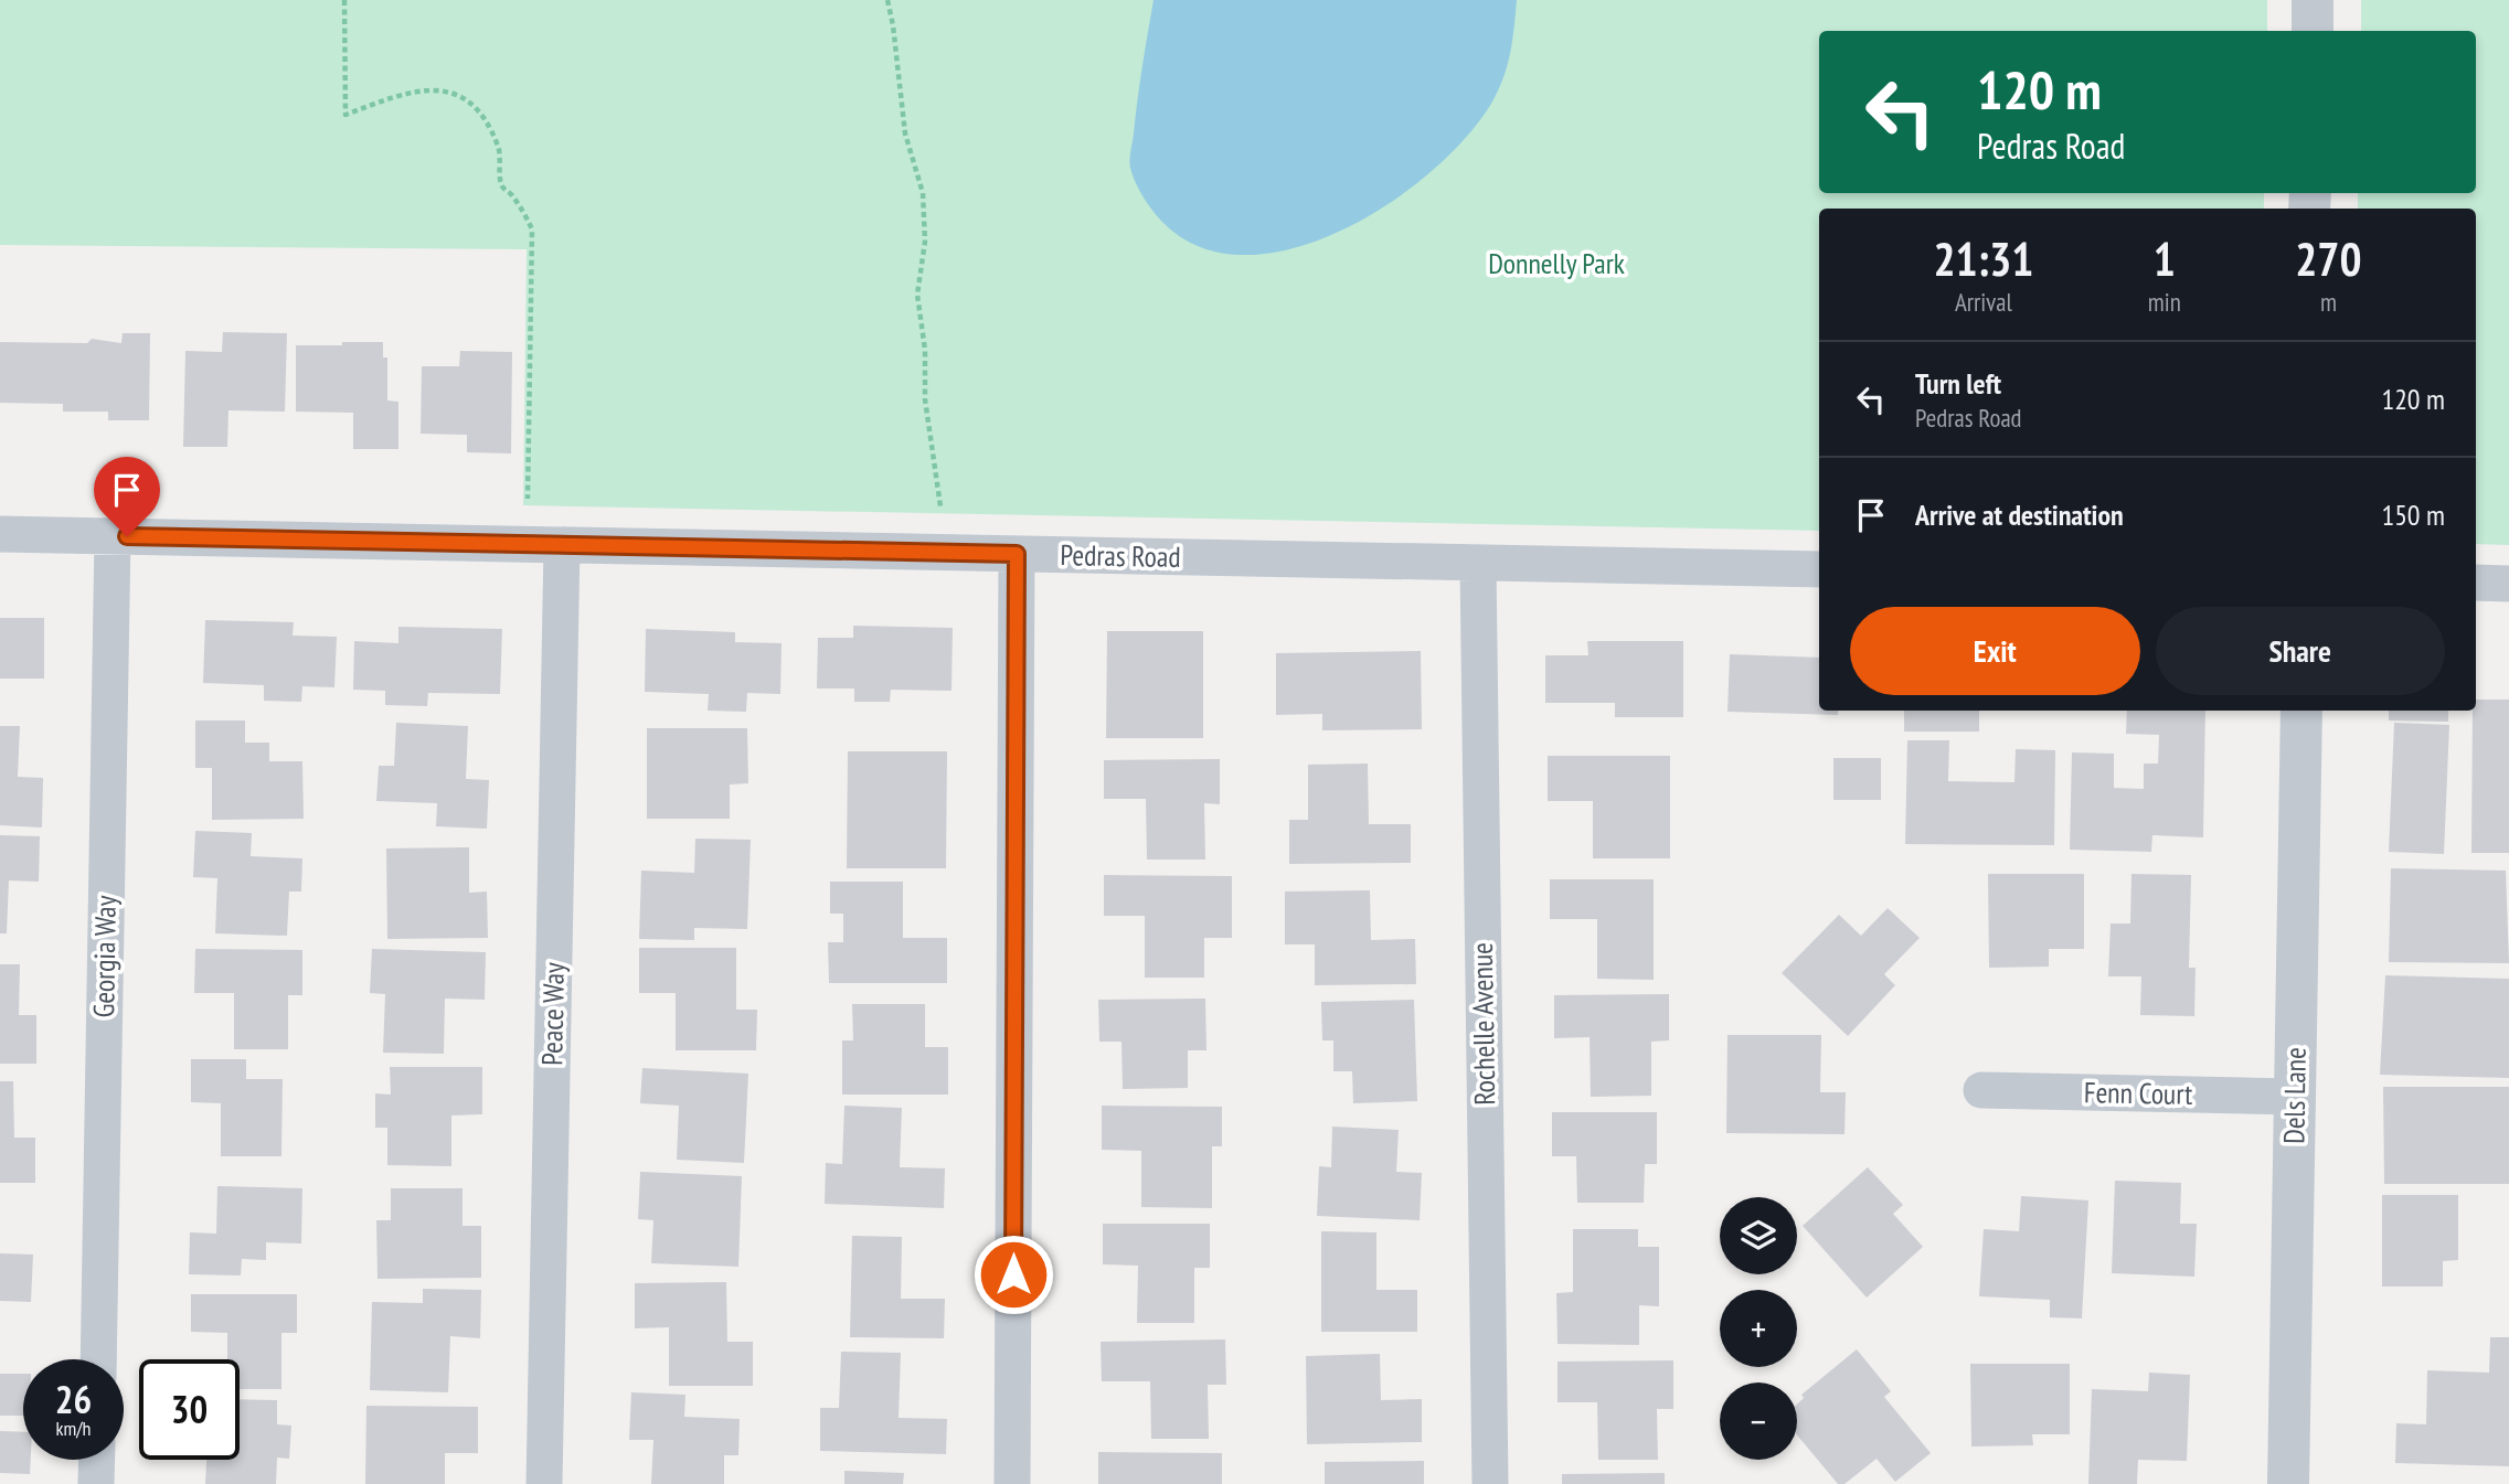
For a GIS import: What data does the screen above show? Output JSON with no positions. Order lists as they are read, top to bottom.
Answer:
{
  "streets": {
    "street": [
      "Pedras Road",
      "Georgia Way",
      "Peace Way",
      "Rochelle Avenue",
      "Fenn Court",
      "Dels Lane"
    ]
  },
  "crossings": [
    ["Pedras Road", "Georgia Way"],
    ["Pedras Road", "Peace Way"],
    ["Pedras Road", "Rochelle Avenue"],
    ["Fenn Court", "Dels Lane"]
  ],
  "parks": ["Donnelly Park"],
  "page": {
    "turn": ["120 m", "Pedras Road"],
    "eta": [
      "21:31",
      "Arrival",
      "1",
      "min",
      "270",
      "m"
    ],
    "list": [
      {
        "name": "Turn left",
        "note": "Pedras Road",
        "value": "120 m"
      },
      {
        "name": "Arrive at destination",
        "value": "150 m"
      }
    ],
    "buttons": ["Exit", "Share"],
    "map_buttons": ["+", "−"],
    "speed": "26 km/h",
    "limit": "30"
  }
}
